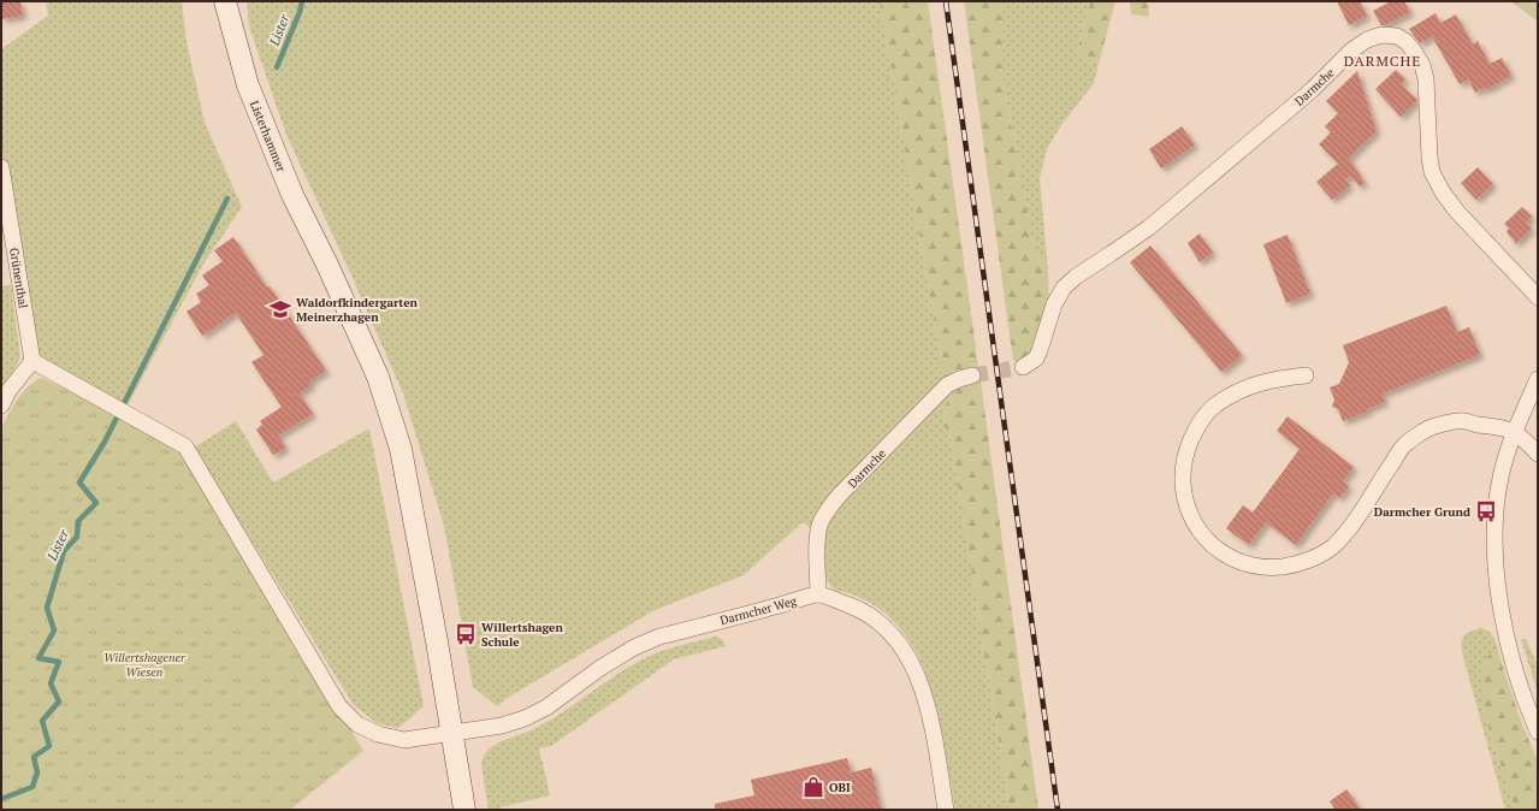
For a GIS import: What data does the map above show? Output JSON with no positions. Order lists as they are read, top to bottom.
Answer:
{
  "streets": {
    "main road": ["Listerhammer"],
    "street": ["Darmche", "Grünenthal", "Darmcher Weg"]
  },
  "crossings": [
    ["Darmche", "Darmcher Weg"],
    ["Listerhammer", "Darmcher Weg"],
    ["Grünenthal", "Darmcher Weg"]
  ],
  "districts": ["DARMCHE"],
  "water": ["Lister"],
  "parks": ["Willertshagener Wiesen"],
  "places": {
    "school or university": ["Waldorfkindergarten Meinerzhagen"],
    "bus stop": ["Darmcher Grund", "Willertshagen Schule"],
    "shop": ["OBI"]
  }
}
